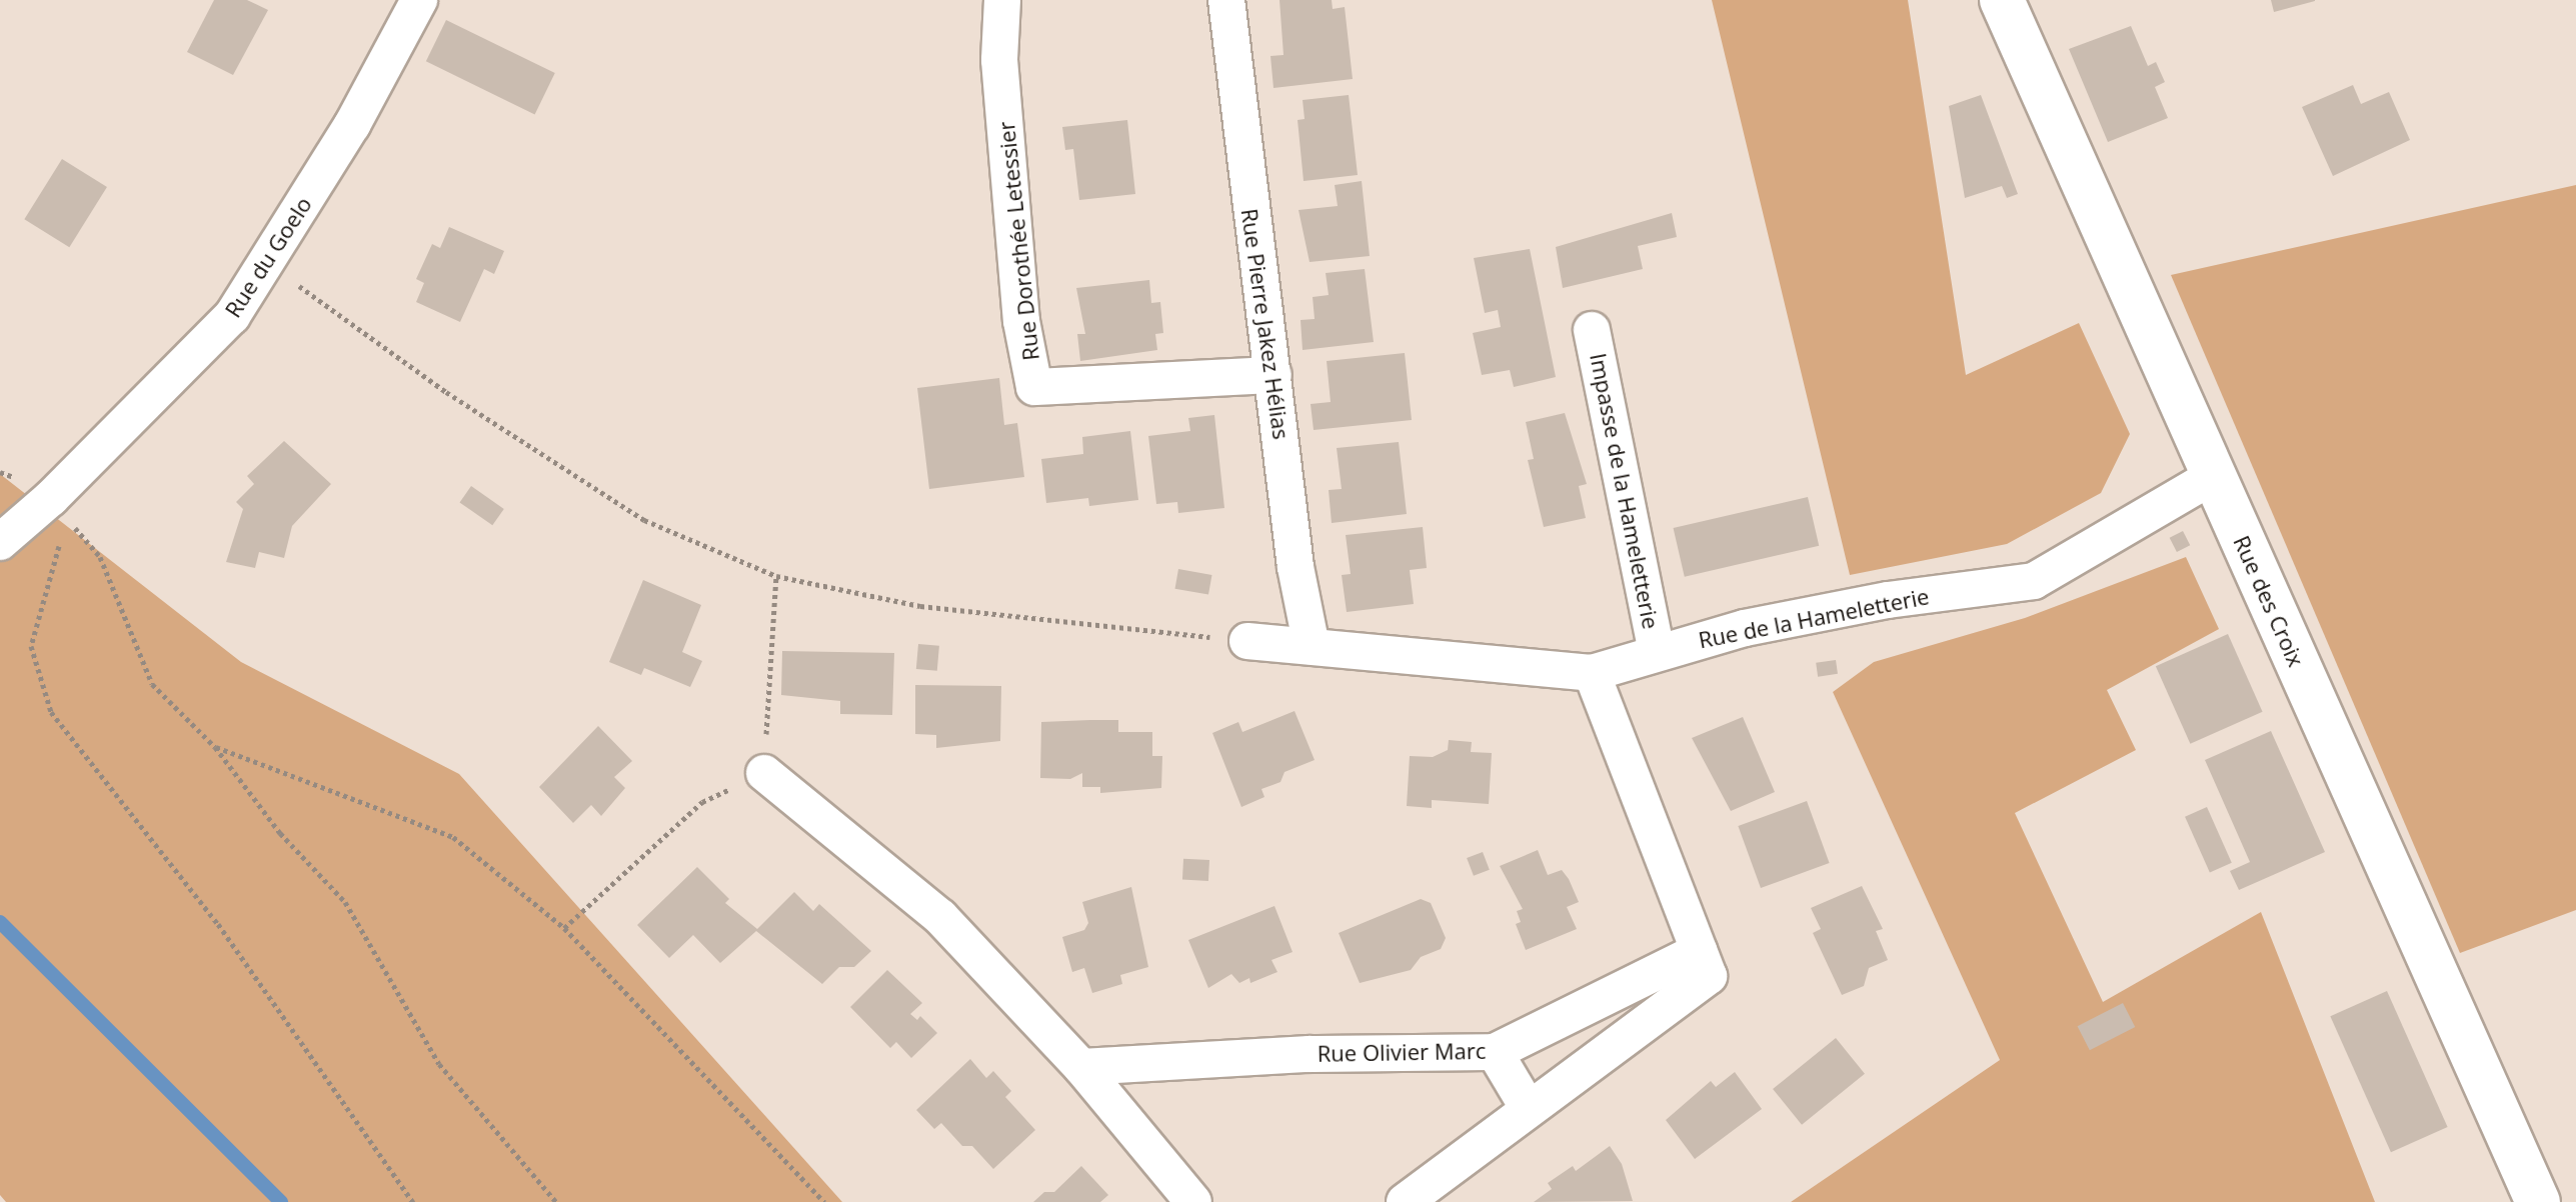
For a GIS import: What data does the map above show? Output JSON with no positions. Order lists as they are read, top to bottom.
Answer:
{
  "streets": {
    "main road": ["Rue des Croix"],
    "street": [
      "Rue Dorothée Letessier",
      "Rue du Goelo",
      "Rue Pierre Jakez Hélias",
      "Impasse de la Hameletterie",
      "Rue de la Hameletterie",
      "Rue Olivier Marc"
    ]
  },
  "crossings": [
    ["Rue Dorothée Letessier", "Rue Pierre Jakez Hélias"],
    ["Rue Pierre Jakez Hélias", "Rue de la Hameletterie"],
    ["Impasse de la Hameletterie", "Rue de la Hameletterie"],
    ["Rue des Croix", "Rue de la Hameletterie"]
  ]
}
